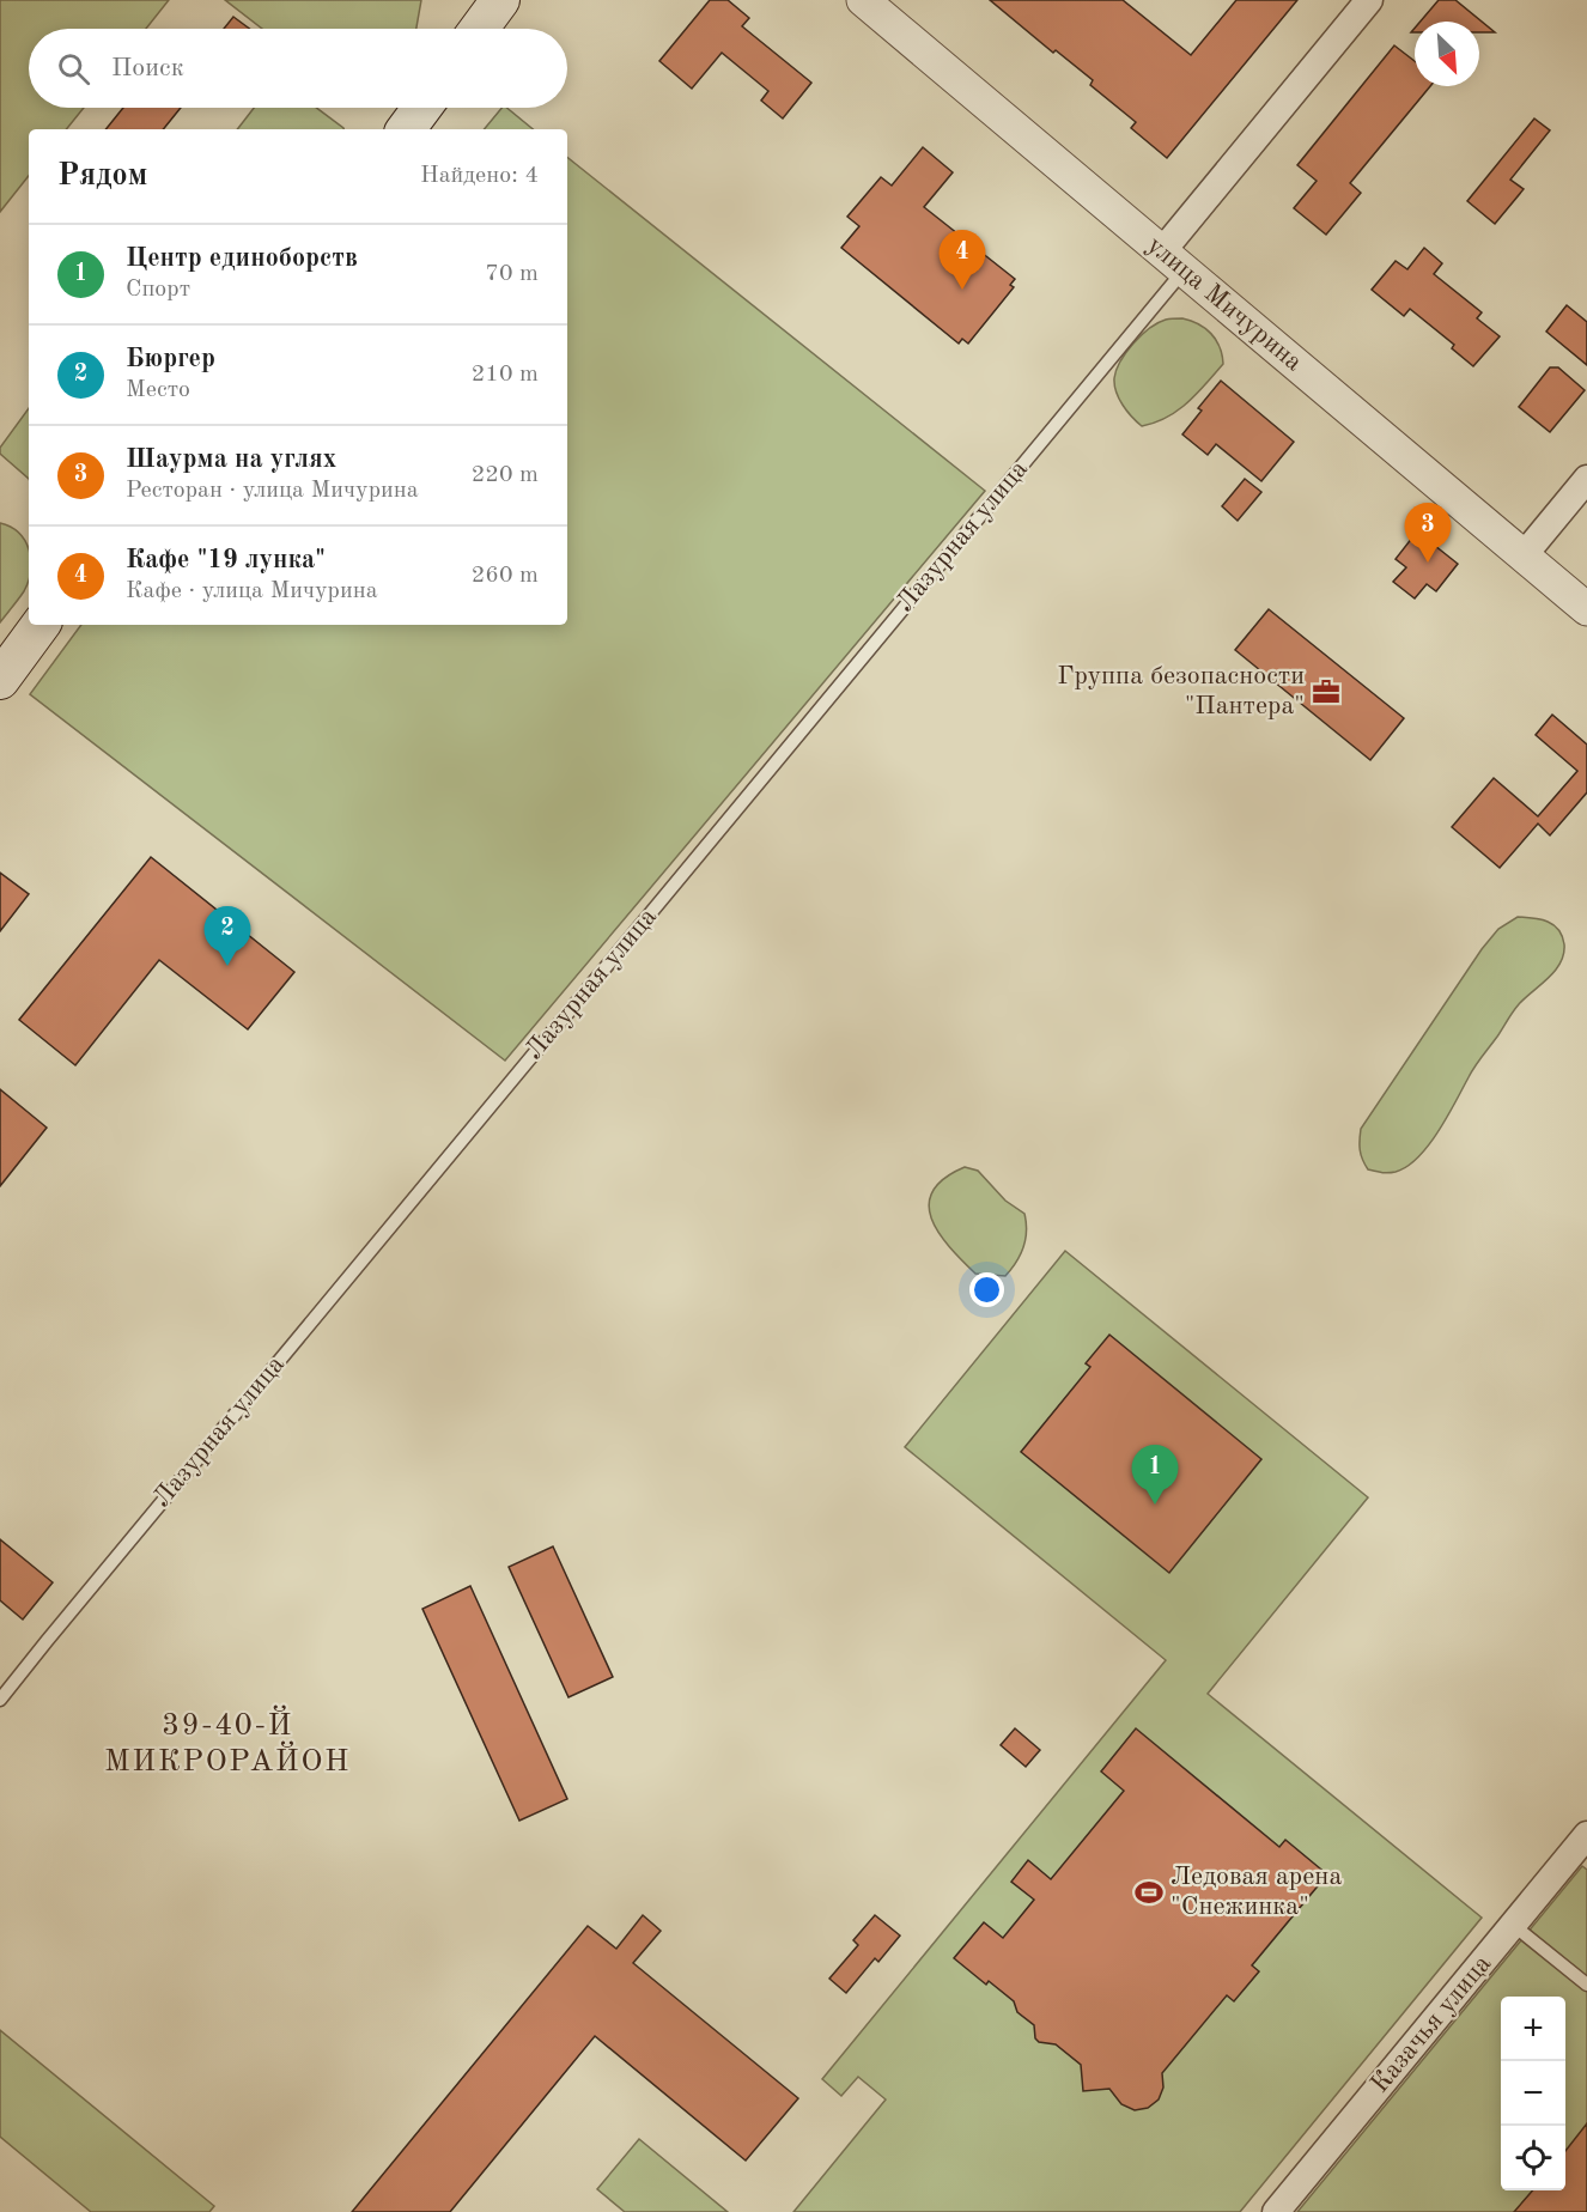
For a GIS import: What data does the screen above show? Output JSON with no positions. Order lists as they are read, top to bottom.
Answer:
{
  "streets": {
    "street": ["улица Мичурина", "Лазурная улица", "Казачья улица"]
  },
  "crossings": [
    ["улица Мичурина", "Лазурная улица"]
  ],
  "districts": ["39-40-Й МИКРОРАЙОН"],
  "places": {
    "office": ["Группа безопасности \"Пантера\""],
    "sports": ["Ледовая арена \"Снежинка\""]
  },
  "north": "bottom right",
  "page": {
    "search": "Поиск",
    "heading": ["Рядом", "Найдено: 4"],
    "list": [
      {
        "mark": "1",
        "name": "Центр единоборств",
        "note": "Спорт",
        "value": "70 m"
      },
      {
        "mark": "2",
        "name": "Бюргер",
        "note": "Место",
        "value": "210 m"
      },
      {
        "mark": "3",
        "name": "Шаурма на углях",
        "note": "Ресторан · улица Мичурина",
        "value": "220 m"
      },
      {
        "mark": "4",
        "name": "Кафе \"19 лунка\"",
        "note": "Кафе · улица Мичурина",
        "value": "260 m"
      }
    ],
    "pins": [
      "4",
      "3",
      "2",
      "1"
    ],
    "map_buttons": ["+", "−"]
  }
}
